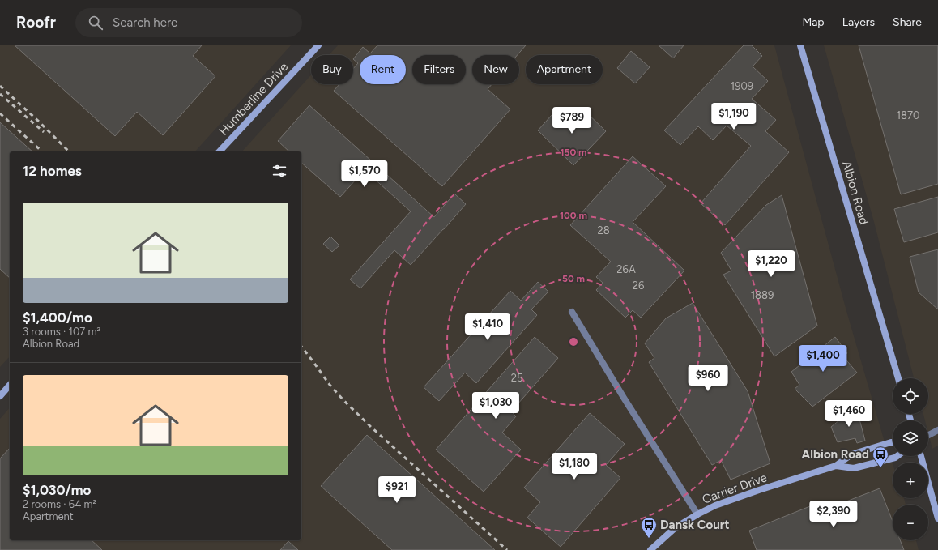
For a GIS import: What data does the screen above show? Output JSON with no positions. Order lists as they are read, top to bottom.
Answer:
{
  "streets": {
    "street": ["Humberline Drive", "Albion Road", "Carrier Drive"]
  },
  "places": {
    "bus stop": ["Albion Road", "Dansk Court"]
  },
  "house_numbers": [
    "1909",
    "1870",
    "28",
    "26A",
    "26",
    "1889",
    "25"
  ],
  "page": {
    "header": "Roofr",
    "search": "Search here",
    "nav": ["Map", "Layers", "Share"],
    "chip": [
      "Buy",
      "Rent",
      "Filters",
      "New",
      "Apartment"
    ],
    "price": [
      "$1,190",
      "$789",
      "$1,570",
      "$1,220",
      "$1,410",
      "$1,400",
      "$960",
      "$1,030",
      "$1,460",
      "$1,180",
      "$921",
      "$2,390"
    ],
    "heading": "12 homes",
    "list": [
      {
        "name": "$1,400/mo",
        "note": "3 rooms · 107 m² · Albion Road"
      },
      {
        "name": "$1,030/mo",
        "note": "2 rooms · 64 m² · Apartment"
      }
    ],
    "map_buttons": ["+", "−"]
  },
  "rings": ["150 m", "100 m", "50 m"]
}
